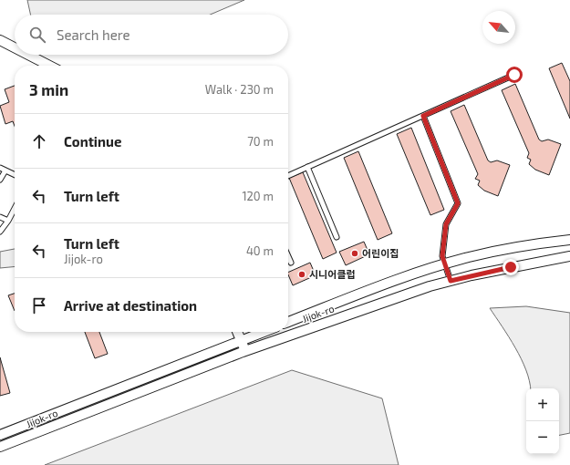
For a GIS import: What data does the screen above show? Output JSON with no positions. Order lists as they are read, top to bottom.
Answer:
{
  "streets": {
    "street": ["Jijok-ro"]
  },
  "places": ["어린이집", "시니어클럽"],
  "north": "top left",
  "page": {
    "search": "Search here",
    "heading": ["3 min", "Walk · 230 m"],
    "list": [
      ["Continue", "70 m"],
      ["Turn left", "120 m"],
      ["Turn left", "Jijok-ro", "40 m"],
      "Arrive at destination"
    ],
    "map_buttons": ["+", "−"]
  }
}
